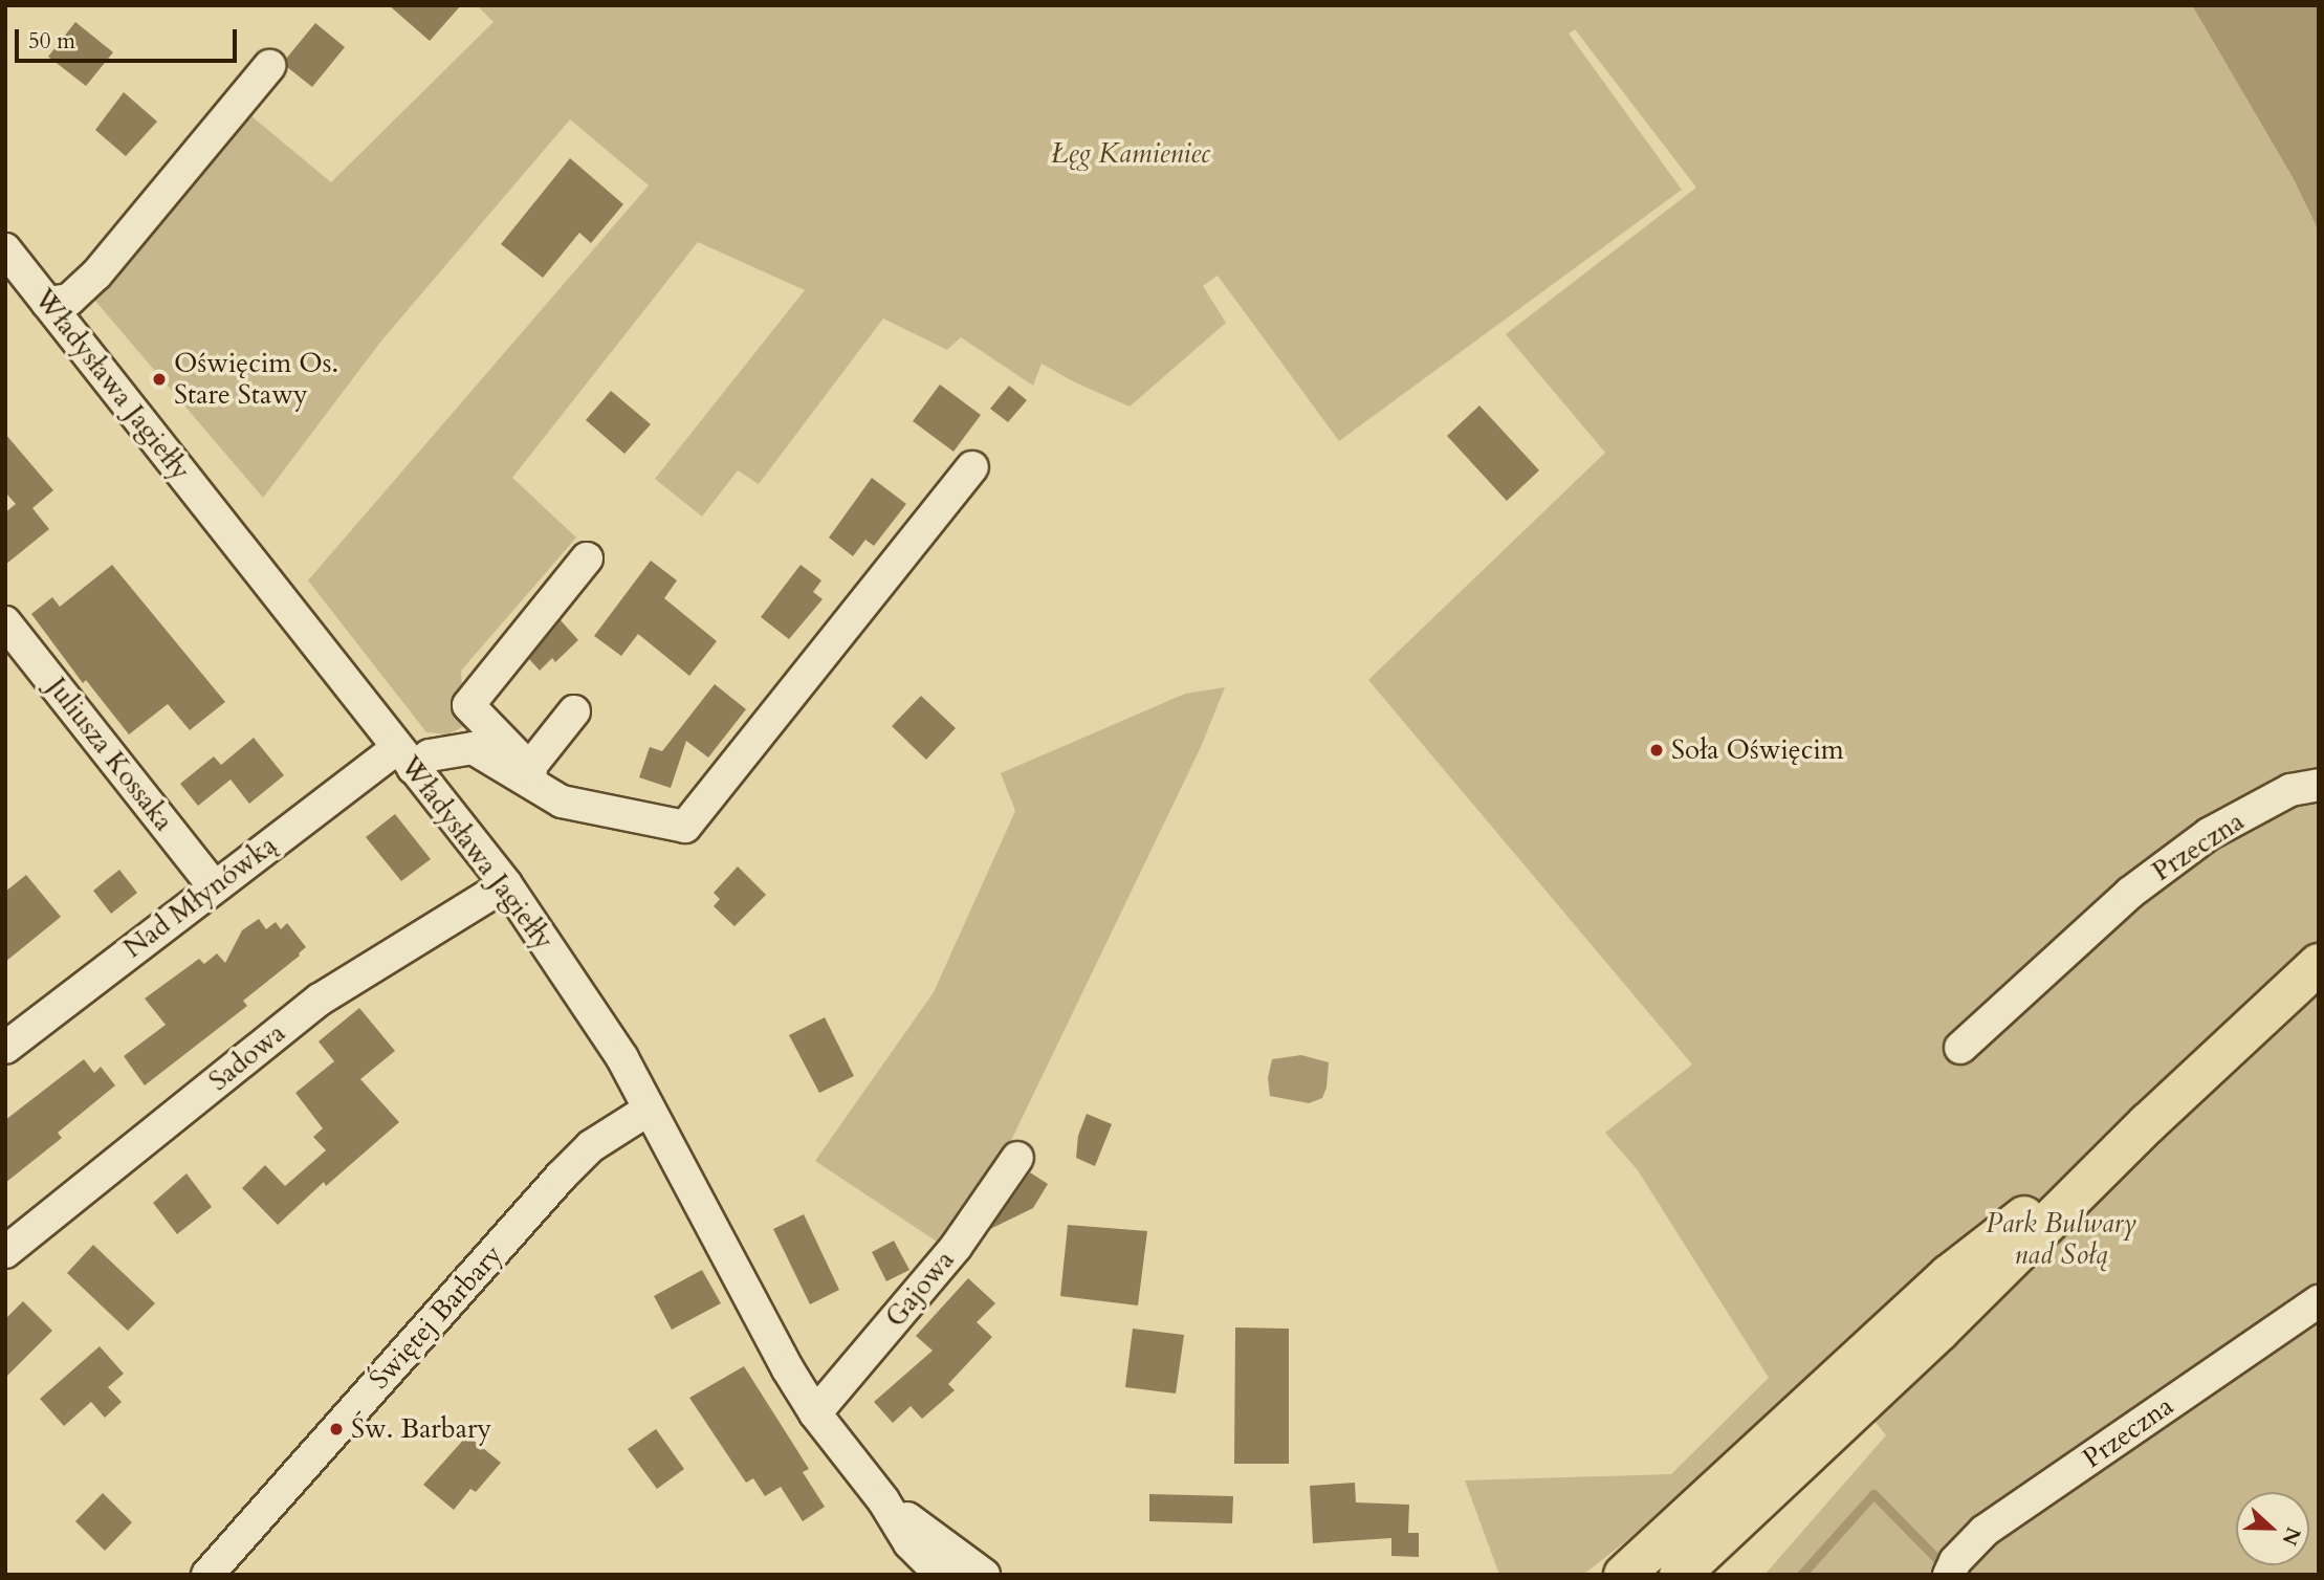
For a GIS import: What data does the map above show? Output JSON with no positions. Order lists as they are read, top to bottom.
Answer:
{
  "streets": {
    "street": [
      "Władysława Jagiełły",
      "Juliusza Kossaka",
      "Przeczna",
      "Nad Młynówką",
      "Sadowa",
      "Gajowa",
      "Świętej Barbary"
    ]
  },
  "crossings": [
    ["Władysława Jagiełły", "Nad Młynówką"],
    ["Władysława Jagiełły", "Sadowa"],
    ["Władysława Jagiełły", "Gajowa"],
    ["Władysława Jagiełły", "Świętej Barbary"],
    ["Juliusza Kossaka", "Nad Młynówką"]
  ],
  "parks": ["Łęg Kamieniec", "Park Bulwary nad Sołą"],
  "places": ["Oświęcim Os. Stare Stawy", "Soła Oświęcim", "Św. Barbary"],
  "scale_bar": "50 m",
  "north": "right"
}
